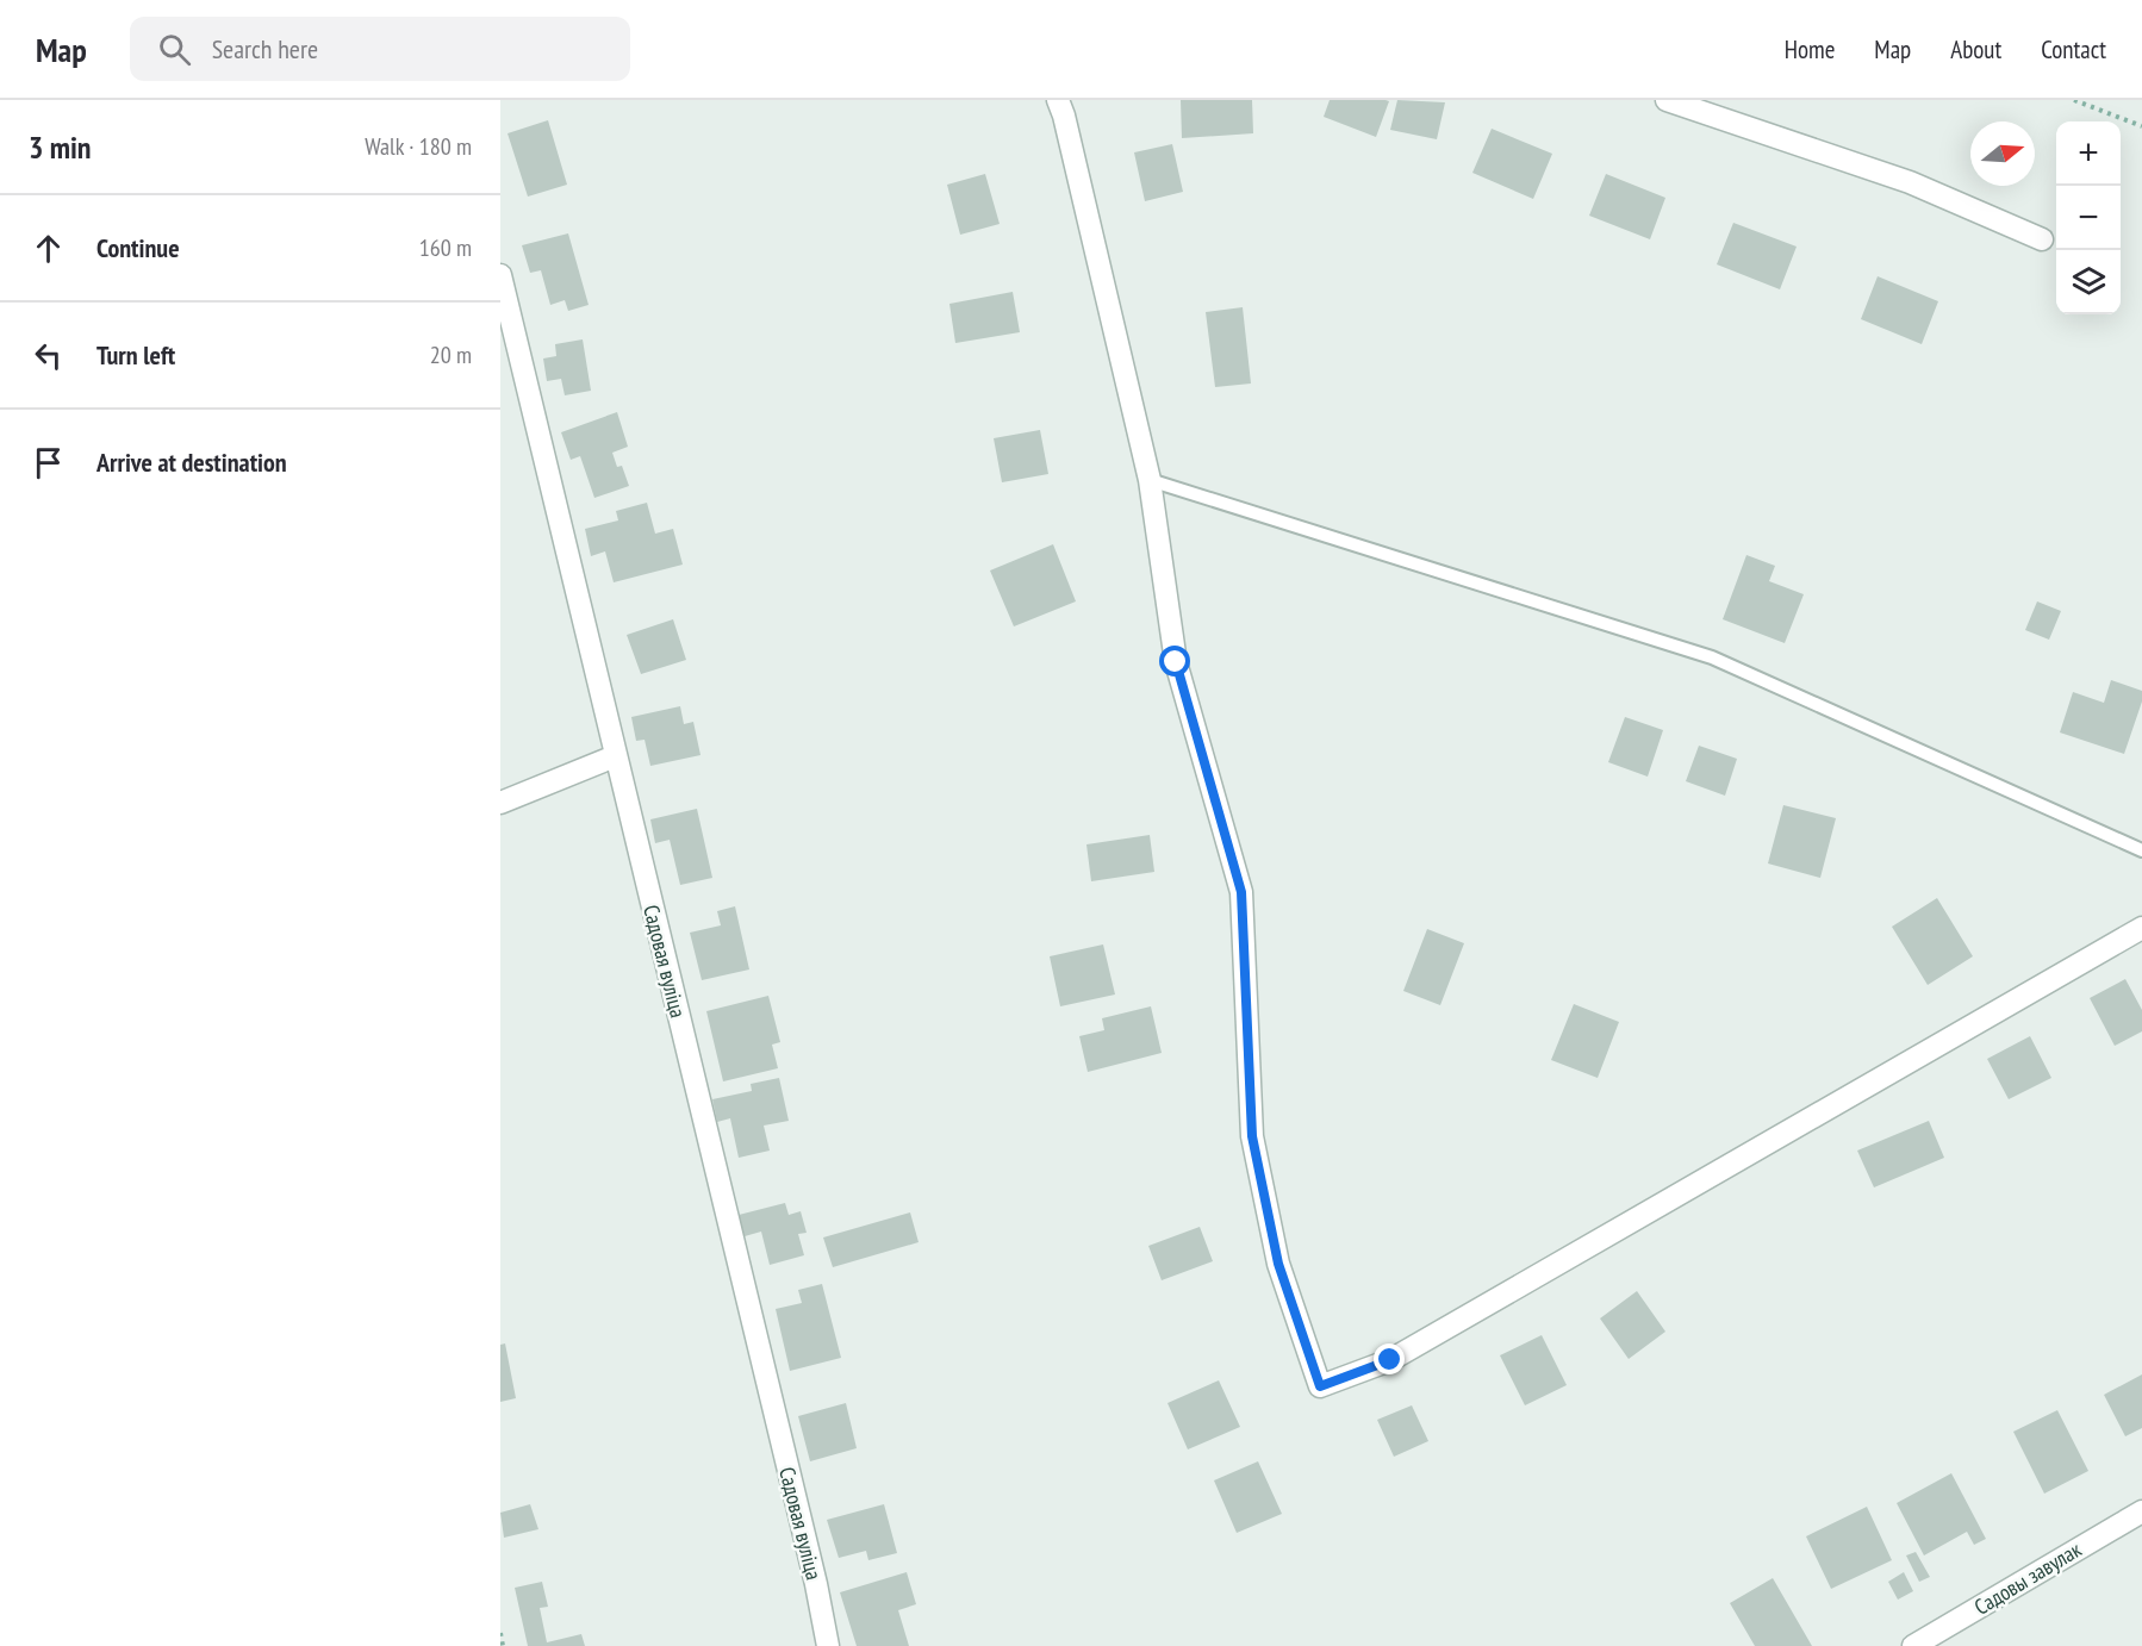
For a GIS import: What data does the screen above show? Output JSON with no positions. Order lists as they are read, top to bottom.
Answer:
{
  "streets": {
    "street": ["Садовая вуліца", "Садовы завулак"]
  },
  "north": "right",
  "page": {
    "header": "Map",
    "search": "Search here",
    "nav": [
      "Home",
      "Map",
      "About",
      "Contact"
    ],
    "heading": ["3 min", "Walk · 180 m"],
    "map_buttons": ["+", "−"],
    "list": [
      ["Continue", "160 m"],
      ["Turn left", "20 m"],
      "Arrive at destination"
    ]
  }
}
